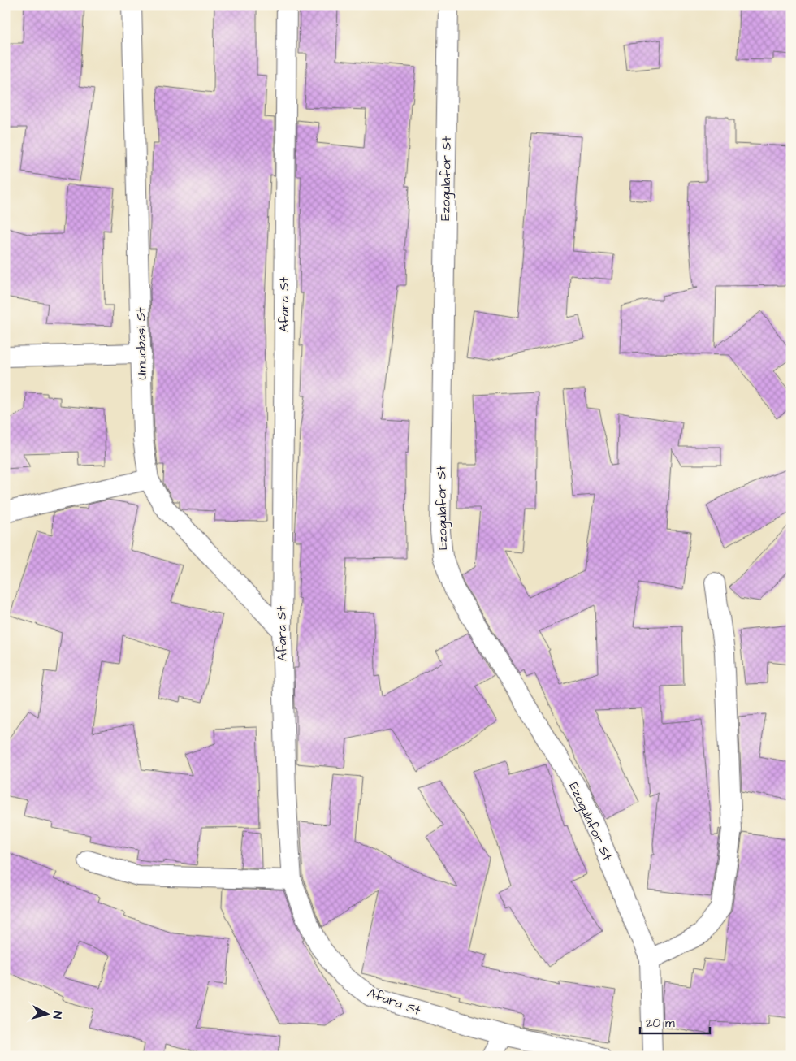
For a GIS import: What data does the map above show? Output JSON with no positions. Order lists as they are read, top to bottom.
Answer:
{
  "streets": {
    "street": ["Ezogulafor St", "Afara St", "Umuobasi St"]
  },
  "crossings": [
    ["Afara St", "Umuobasi St"]
  ],
  "scale_bar": "20 m",
  "north": "right"
}
